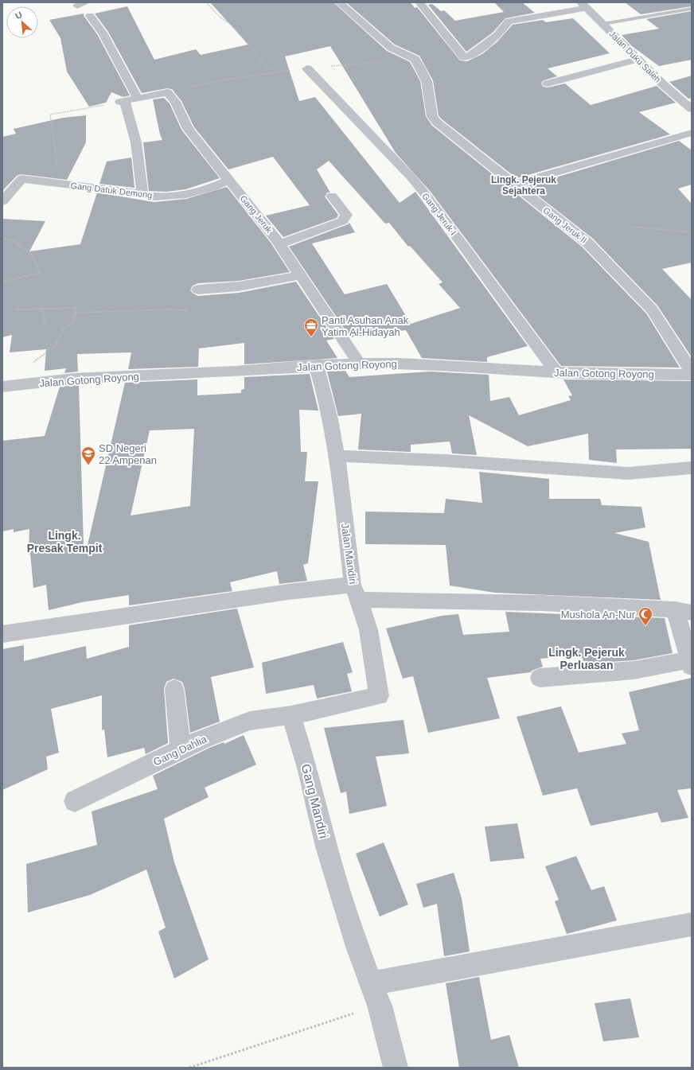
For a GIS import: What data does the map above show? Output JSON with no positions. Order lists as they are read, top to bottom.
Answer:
{
  "streets": {
    "street": [
      "Jalan Duku Saleh",
      "Gang Datuk Demong",
      "Gang Jeruk",
      "Gang Jeruk I",
      "Gang Jeruk II",
      "Jalan Gotong Royong",
      "Jalan Mandiri",
      "Gang Dahlia",
      "Gang Mandiri"
    ]
  },
  "crossings": [
    ["Gang Datuk Demong", "Gang Jeruk"],
    ["Gang Jeruk", "Jalan Gotong Royong"],
    ["Gang Jeruk I", "Jalan Gotong Royong"],
    ["Jalan Gotong Royong", "Jalan Mandiri"],
    ["Gang Dahlia", "Gang Mandiri"]
  ],
  "districts": ["Lingk. Pejeruk Sejahtera", "Lingk. Presak Tempit", "Lingk. Pejeruk Perluasan"],
  "places": {
    "office": ["Panti Asuhan Anak Yatim Al-Hidayah"],
    "school or university": ["SD Negeri 22 Ampenan"],
    "mosque": ["Mushola An-Nur"]
  },
  "north": "top left"
}
